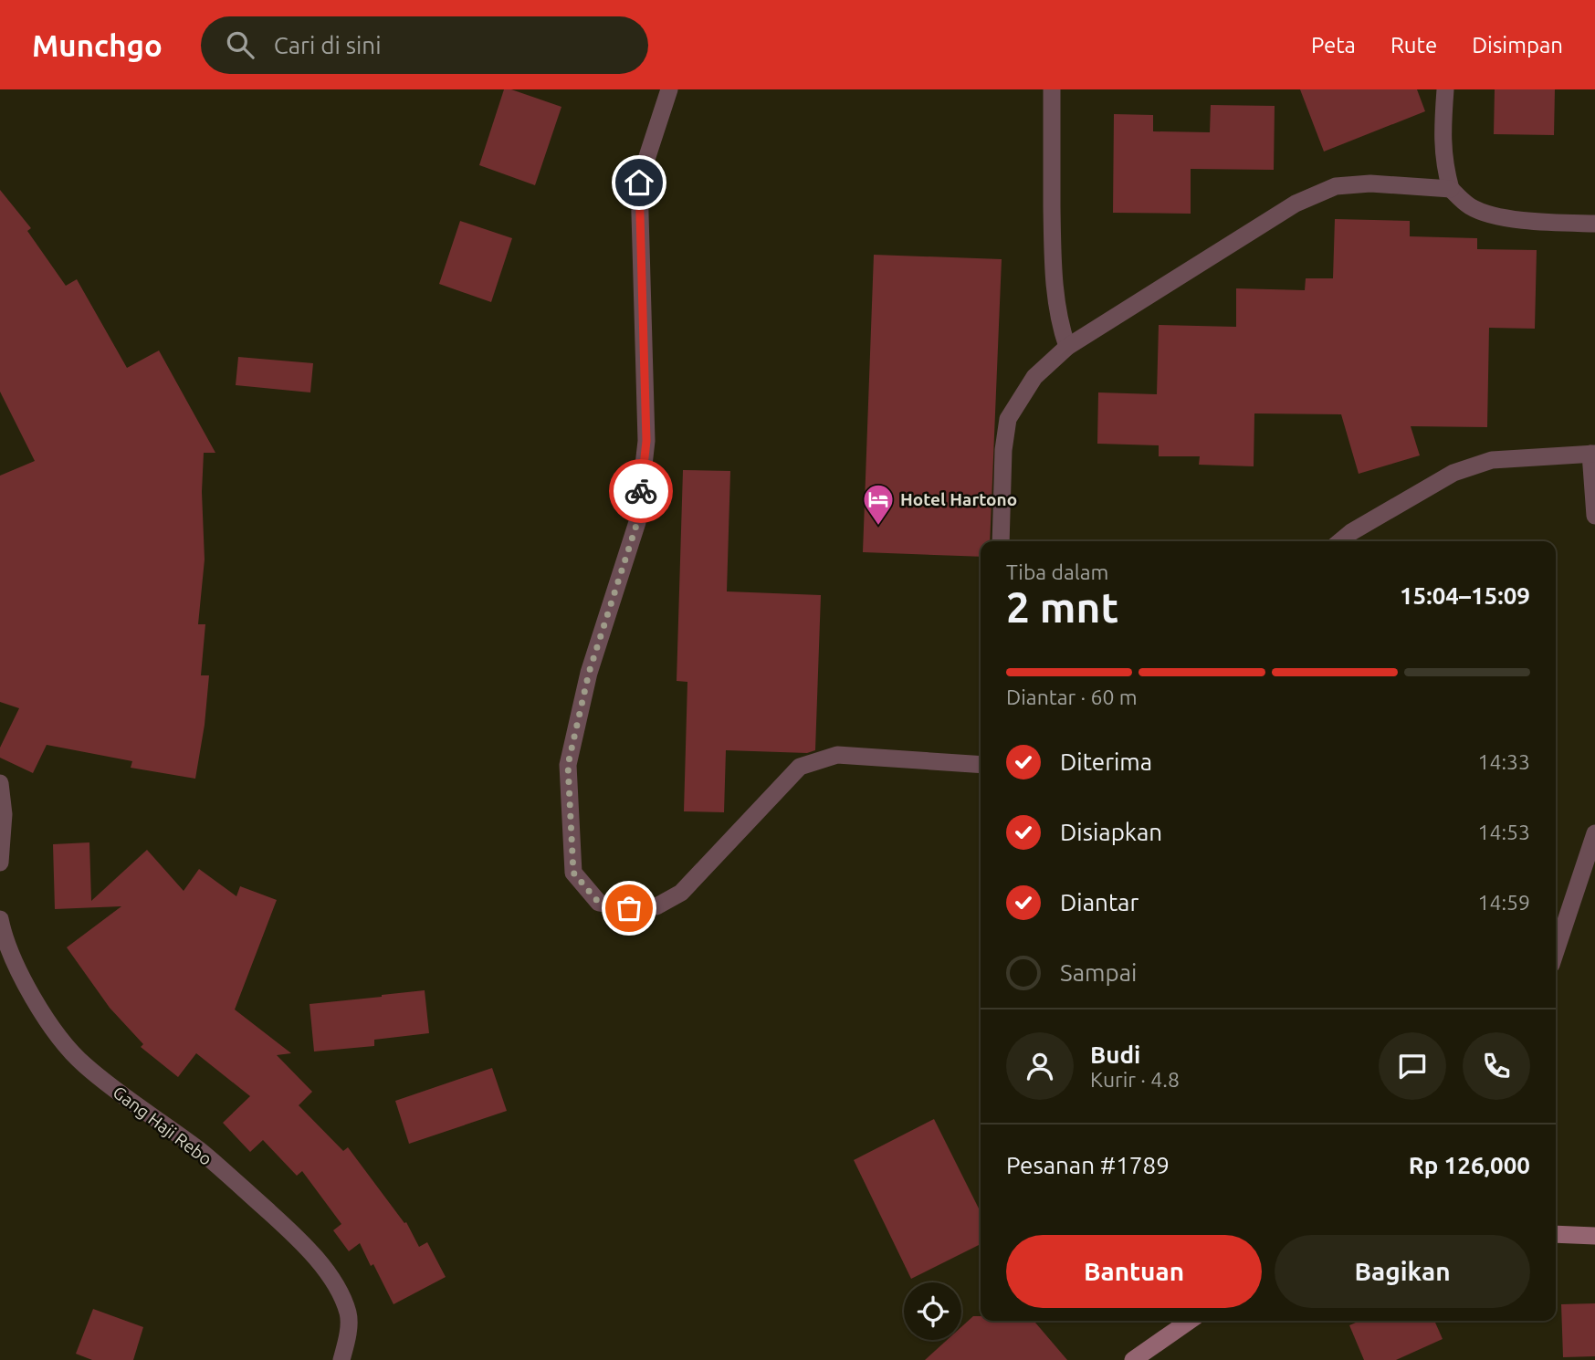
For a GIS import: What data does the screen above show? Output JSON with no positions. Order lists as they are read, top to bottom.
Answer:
{
  "streets": {
    "street": ["Gang Haji Rebo"]
  },
  "places": {
    "hotel": ["Hotel Hartono"]
  },
  "page": {
    "header": "Munchgo",
    "search": "Cari di sini",
    "nav": ["Peta", "Rute", "Disimpan"],
    "heading": ["2 mnt", "Tiba dalam", "15:04–15:09"],
    "panel": [
      "Budi",
      "Kurir · 4.8",
      "Pesanan #1789",
      "Rp 126,000"
    ],
    "bar": "Diantar · 60 m",
    "list": [
      ["Diterima", "14:33"],
      ["Disiapkan", "14:53"],
      ["Diantar", "14:59"],
      "Sampai"
    ],
    "buttons": ["Bantuan", "Bagikan"]
  }
}
